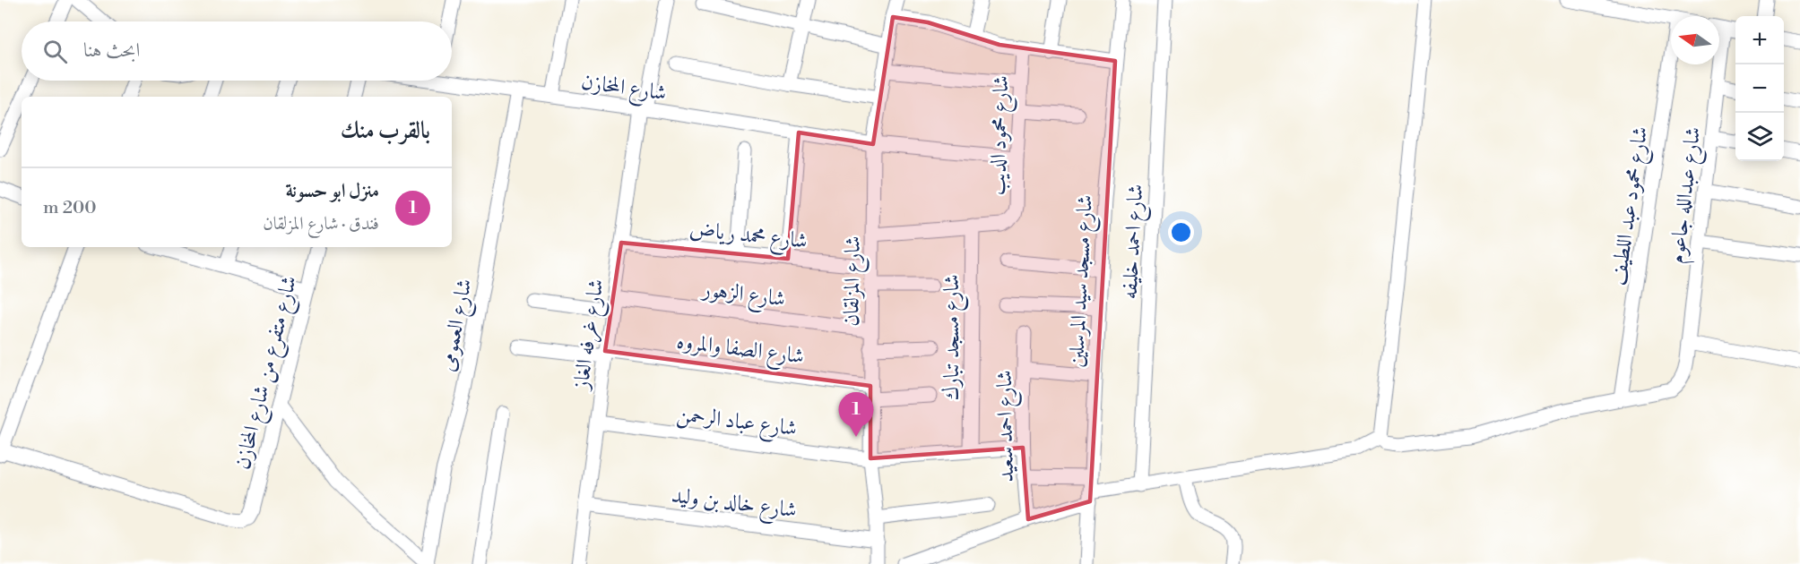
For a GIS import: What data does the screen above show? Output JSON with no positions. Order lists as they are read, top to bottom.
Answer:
{
  "streets": {
    "street": [
      "شارع المخازن",
      "شارع محمود الديب",
      "شارع عبدالله جاعوم",
      "شارع محمود عبد اللطيف",
      "شارع محمد رياض",
      "شارع احمد خليفه",
      "شارع المزلقان",
      "شارع مسجد سيد المرسلين",
      "شارع الزهور",
      "شارع العمومى",
      "شارع غرفه الغاز",
      "شارع مسجد تبارك",
      "شارع الصفا والمروه",
      "شارع متفرع من شارع المخازن",
      "شارع عباد الرحمن",
      "شارع احمد سعيد",
      "شارع خالد بن وليد"
    ]
  },
  "crossings": [
    ["شارع المخازن", "شارع محمود الديب"],
    ["شارع المخازن", "شارع المزلقان"],
    ["شارع المخازن", "شارع العمومى"],
    ["شارع المخازن", "شارع غرفه الغاز"],
    ["شارع محمود الديب", "شارع مسجد تبارك"],
    ["شارع عبدالله جاعوم", "شارع محمود عبد اللطيف"],
    ["شارع محمد رياض", "شارع المزلقان"],
    ["شارع محمد رياض", "شارع غرفه الغاز"],
    ["شارع المزلقان", "شارع الزهور"],
    ["شارع المزلقان", "شارع الصفا والمروه"],
    ["شارع المزلقان", "شارع عباد الرحمن"],
    ["شارع المزلقان", "شارع خالد بن وليد"],
    ["شارع الزهور", "شارع غرفه الغاز"],
    ["شارع غرفه الغاز", "شارع الصفا والمروه"],
    ["شارع غرفه الغاز", "شارع عباد الرحمن"],
    ["شارع غرفه الغاز", "شارع خالد بن وليد"],
    ["شارع مسجد تبارك", "شارع عباد الرحمن"],
    ["شارع عباد الرحمن", "شارع احمد سعيد"]
  ],
  "north": "left",
  "page": {
    "map_buttons": ["+", "−"],
    "search": "ابحث هنا",
    "heading": "بالقرب منك",
    "list": [
      {
        "mark": "1",
        "name": "منزل ابو حسونة",
        "note": "فندق · شارع المزلقان",
        "value": "200 m"
      }
    ],
    "pins": "1"
  }
}
